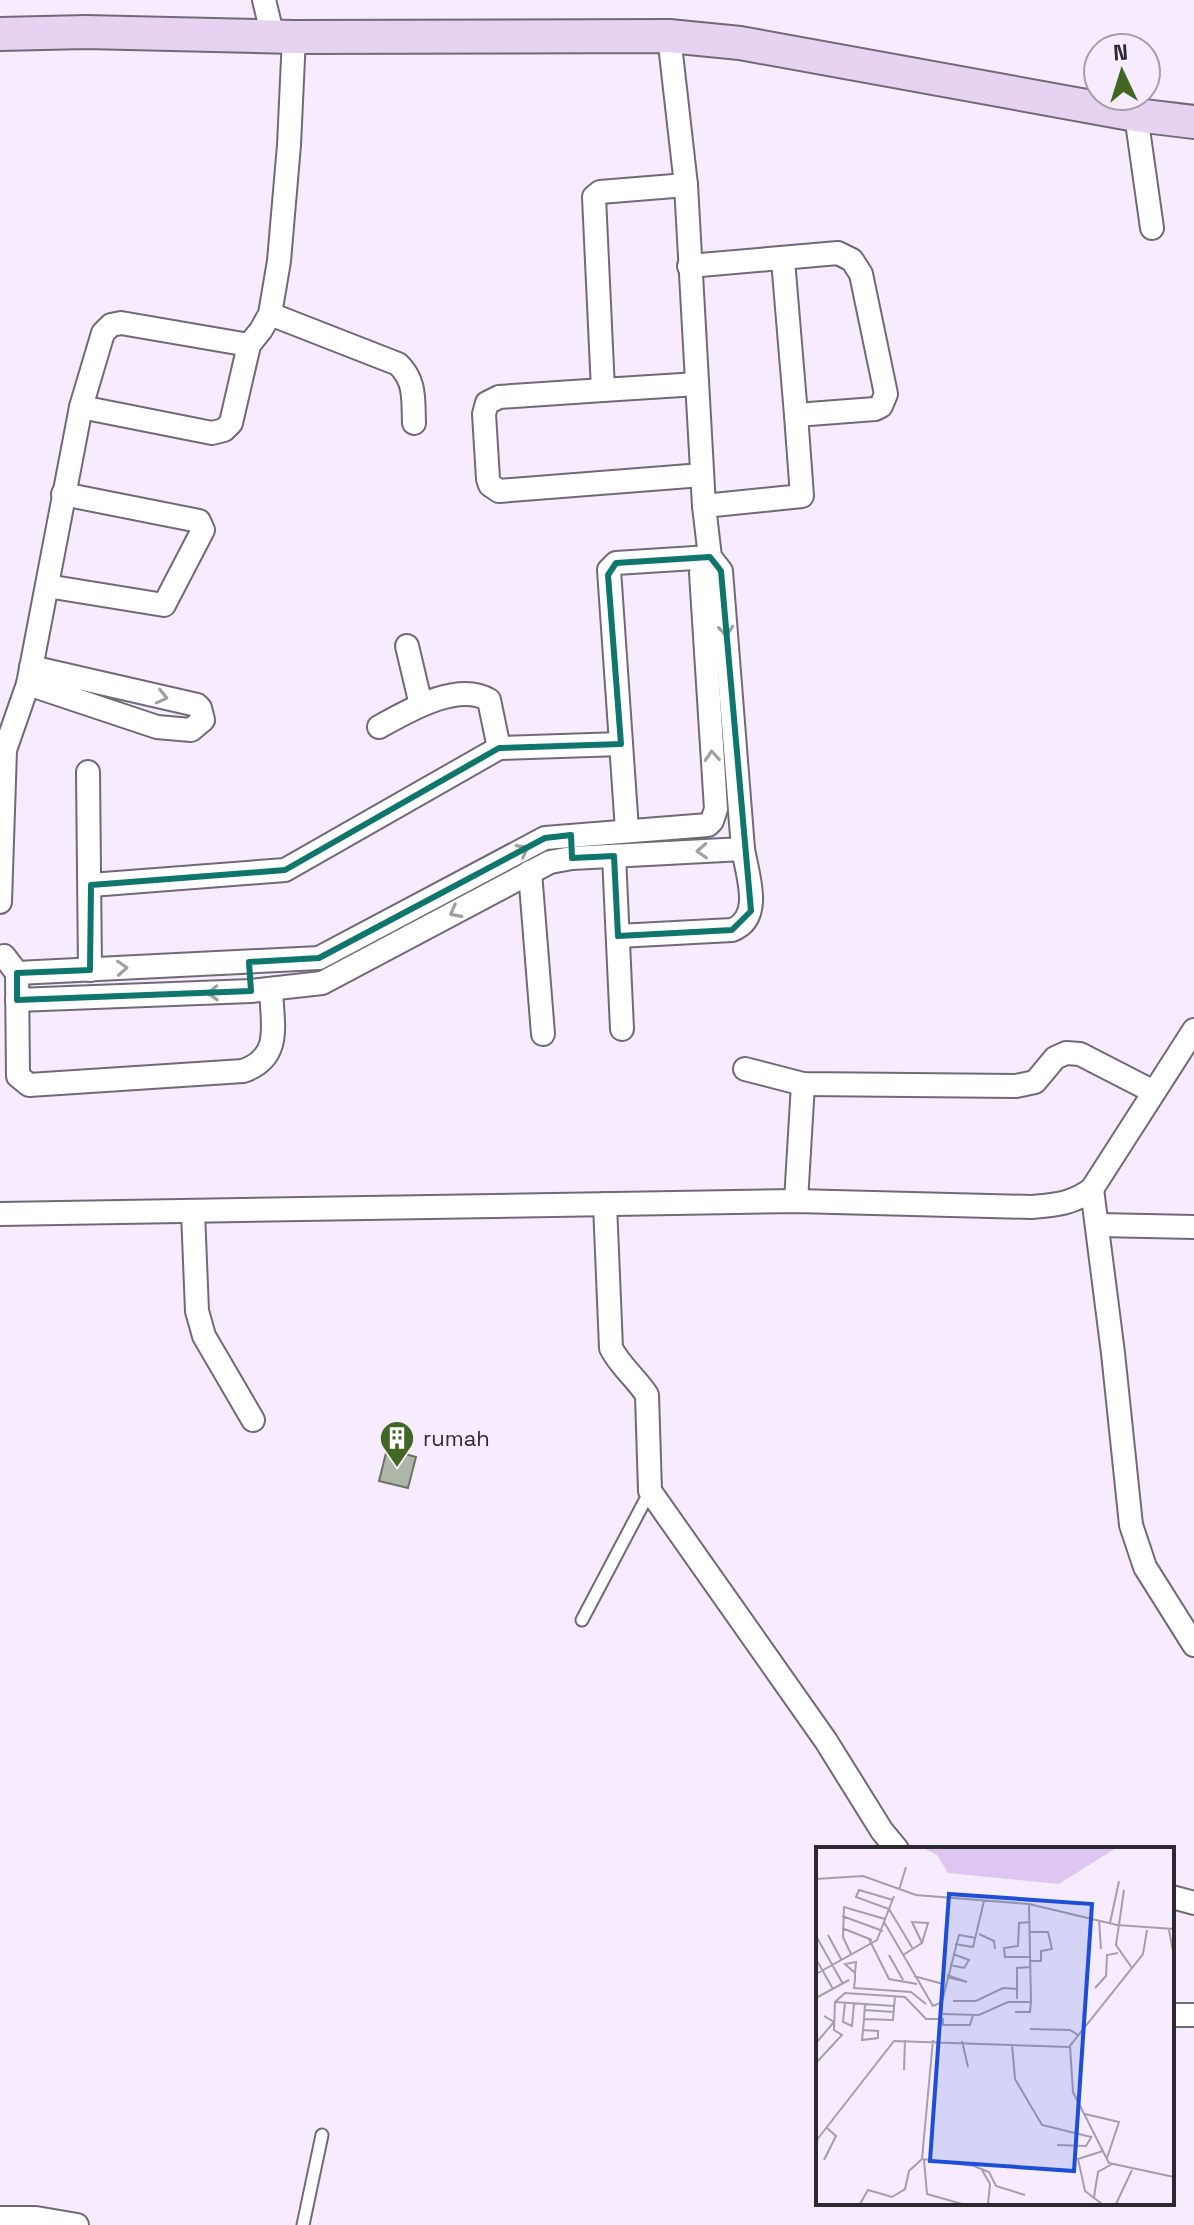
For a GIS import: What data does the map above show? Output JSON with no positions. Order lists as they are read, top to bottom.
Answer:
{
  "places": {
    "building": ["rumah"]
  },
  "north": "top"
}
